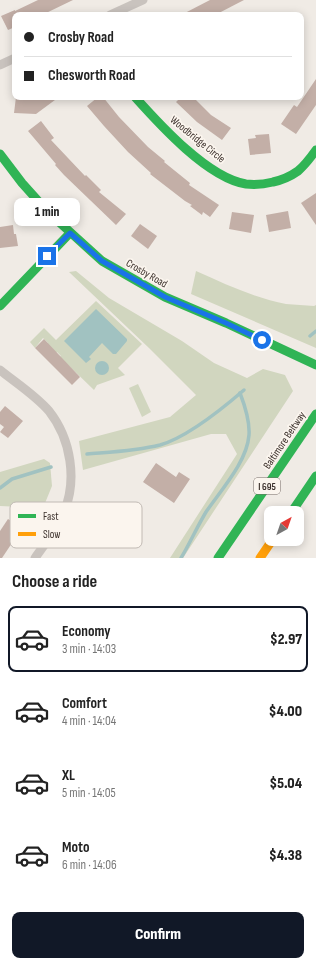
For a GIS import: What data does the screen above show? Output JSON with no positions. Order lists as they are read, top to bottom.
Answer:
{
  "streets": {
    "main road": [
      "Woodbridge Circle",
      "Crosby Road",
      "Baltimore Beltway",
      "I 695"
    ]
  },
  "legend": ["Fast", "Slow"],
  "north": "top right",
  "page": {
    "banner": ["Crosby Road", "Chesworth Road"],
    "bubble": "1 min",
    "heading": "Choose a ride",
    "list": [
      {
        "name": "Economy",
        "note": "3 min · 14:03",
        "value": "$2.97"
      },
      {
        "name": "Comfort",
        "note": "4 min · 14:04",
        "value": "$4.00"
      },
      {
        "name": "XL",
        "note": "5 min · 14:05",
        "value": "$5.04"
      },
      {
        "name": "Moto",
        "note": "6 min · 14:06",
        "value": "$4.38"
      }
    ],
    "buttons": "Confirm"
  }
}
